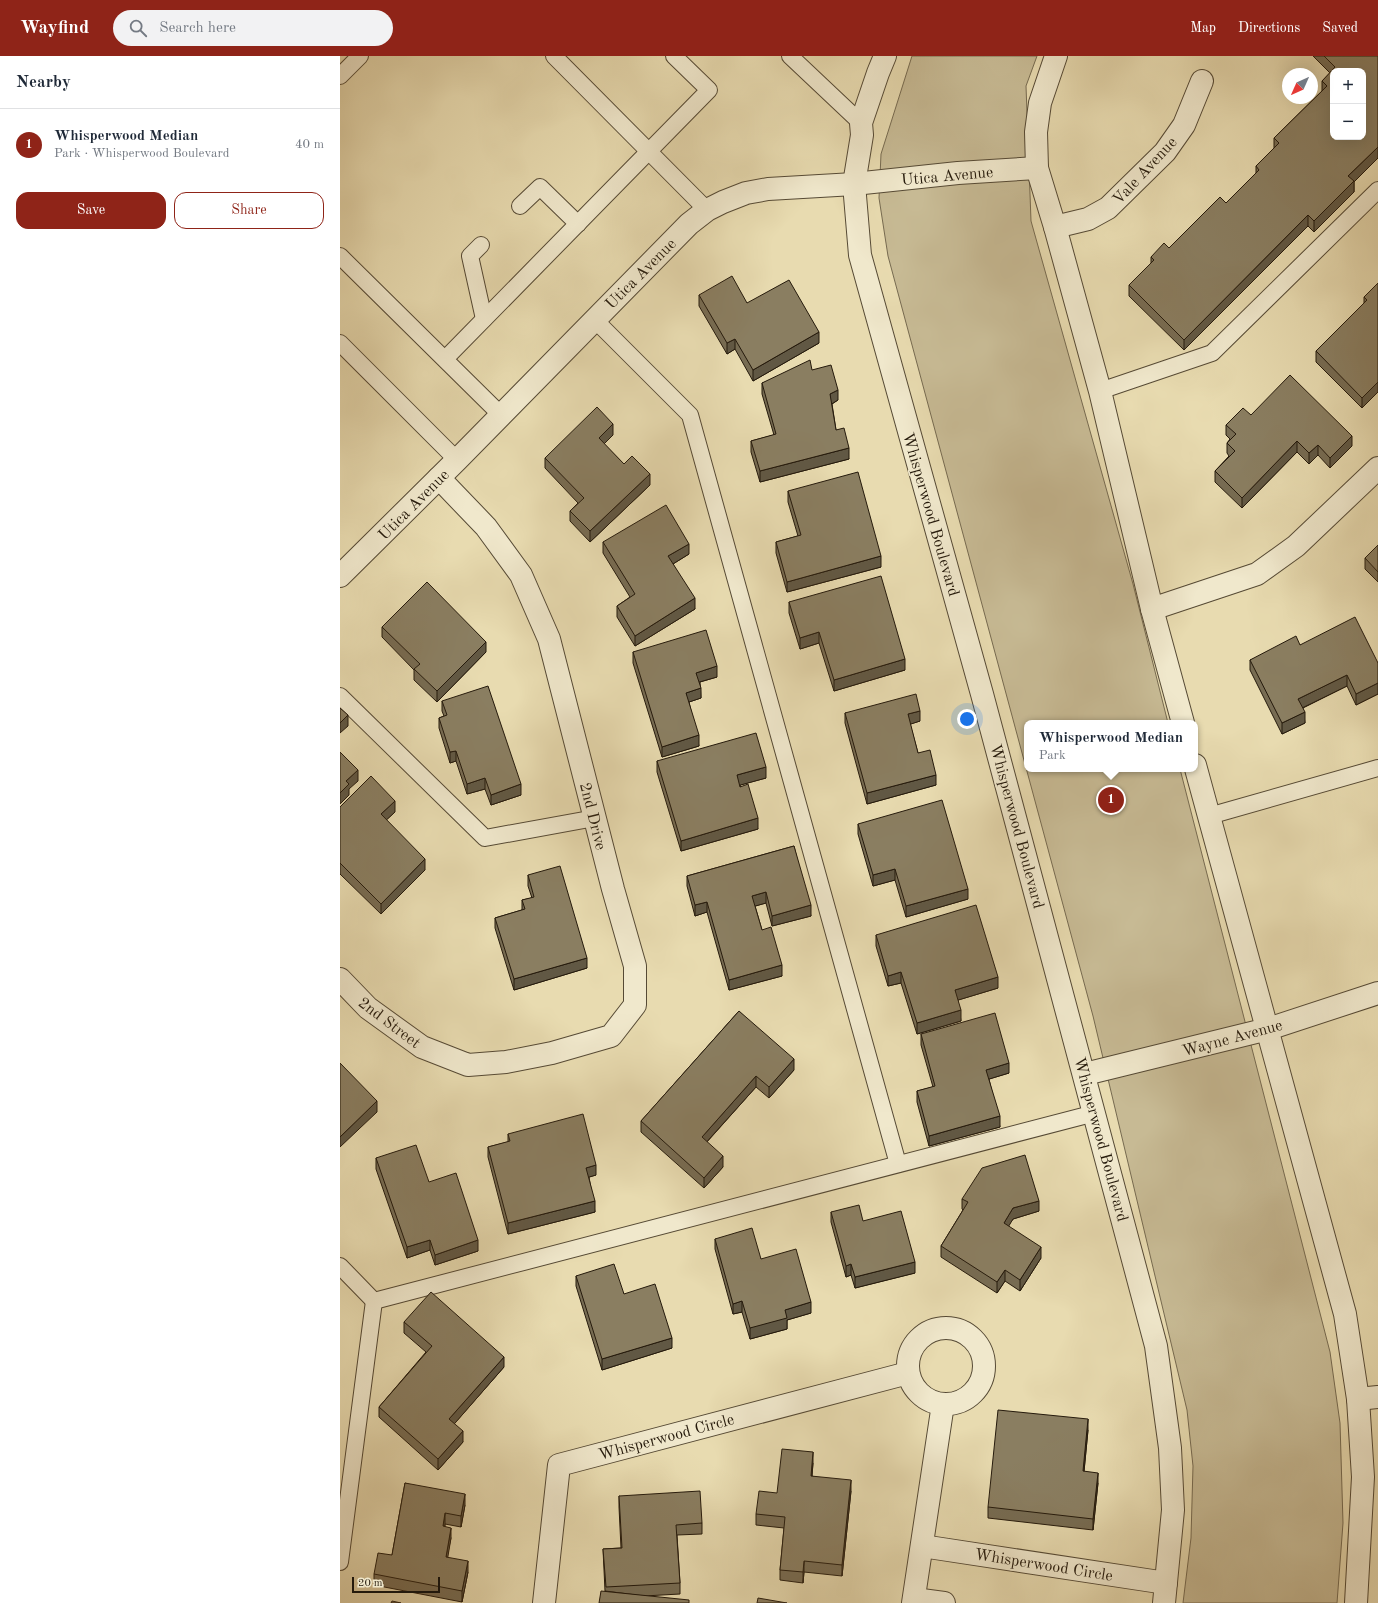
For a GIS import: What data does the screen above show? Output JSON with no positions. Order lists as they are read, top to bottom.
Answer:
{
  "streets": {
    "street": [
      "Vale Avenue",
      "Utica Avenue",
      "Whisperwood Boulevard",
      "2nd Drive",
      "2nd Street",
      "Wayne Avenue",
      "Whisperwood Circle"
    ]
  },
  "crossings": [
    ["Utica Avenue", "Whisperwood Boulevard"],
    ["Utica Avenue", "2nd Drive"],
    ["Whisperwood Boulevard", "Wayne Avenue"],
    ["Whisperwood Boulevard", "Whisperwood Circle"],
    ["2nd Drive", "2nd Street"]
  ],
  "scale_bar": "20 m",
  "north": "bottom left",
  "page": {
    "header": "Wayfind",
    "search": "Search here",
    "nav": ["Map", "Directions", "Saved"],
    "heading": "Nearby",
    "map_buttons": ["+", "−"],
    "list": [
      {
        "mark": "1",
        "name": "Whisperwood Median",
        "note": "Park · Whisperwood Boulevard",
        "value": "40 m"
      }
    ],
    "buttons": ["Save", "Share"],
    "popup": ["Whisperwood Median", "Park"],
    "pins": "1",
    "scale": "20 m"
  }
}
